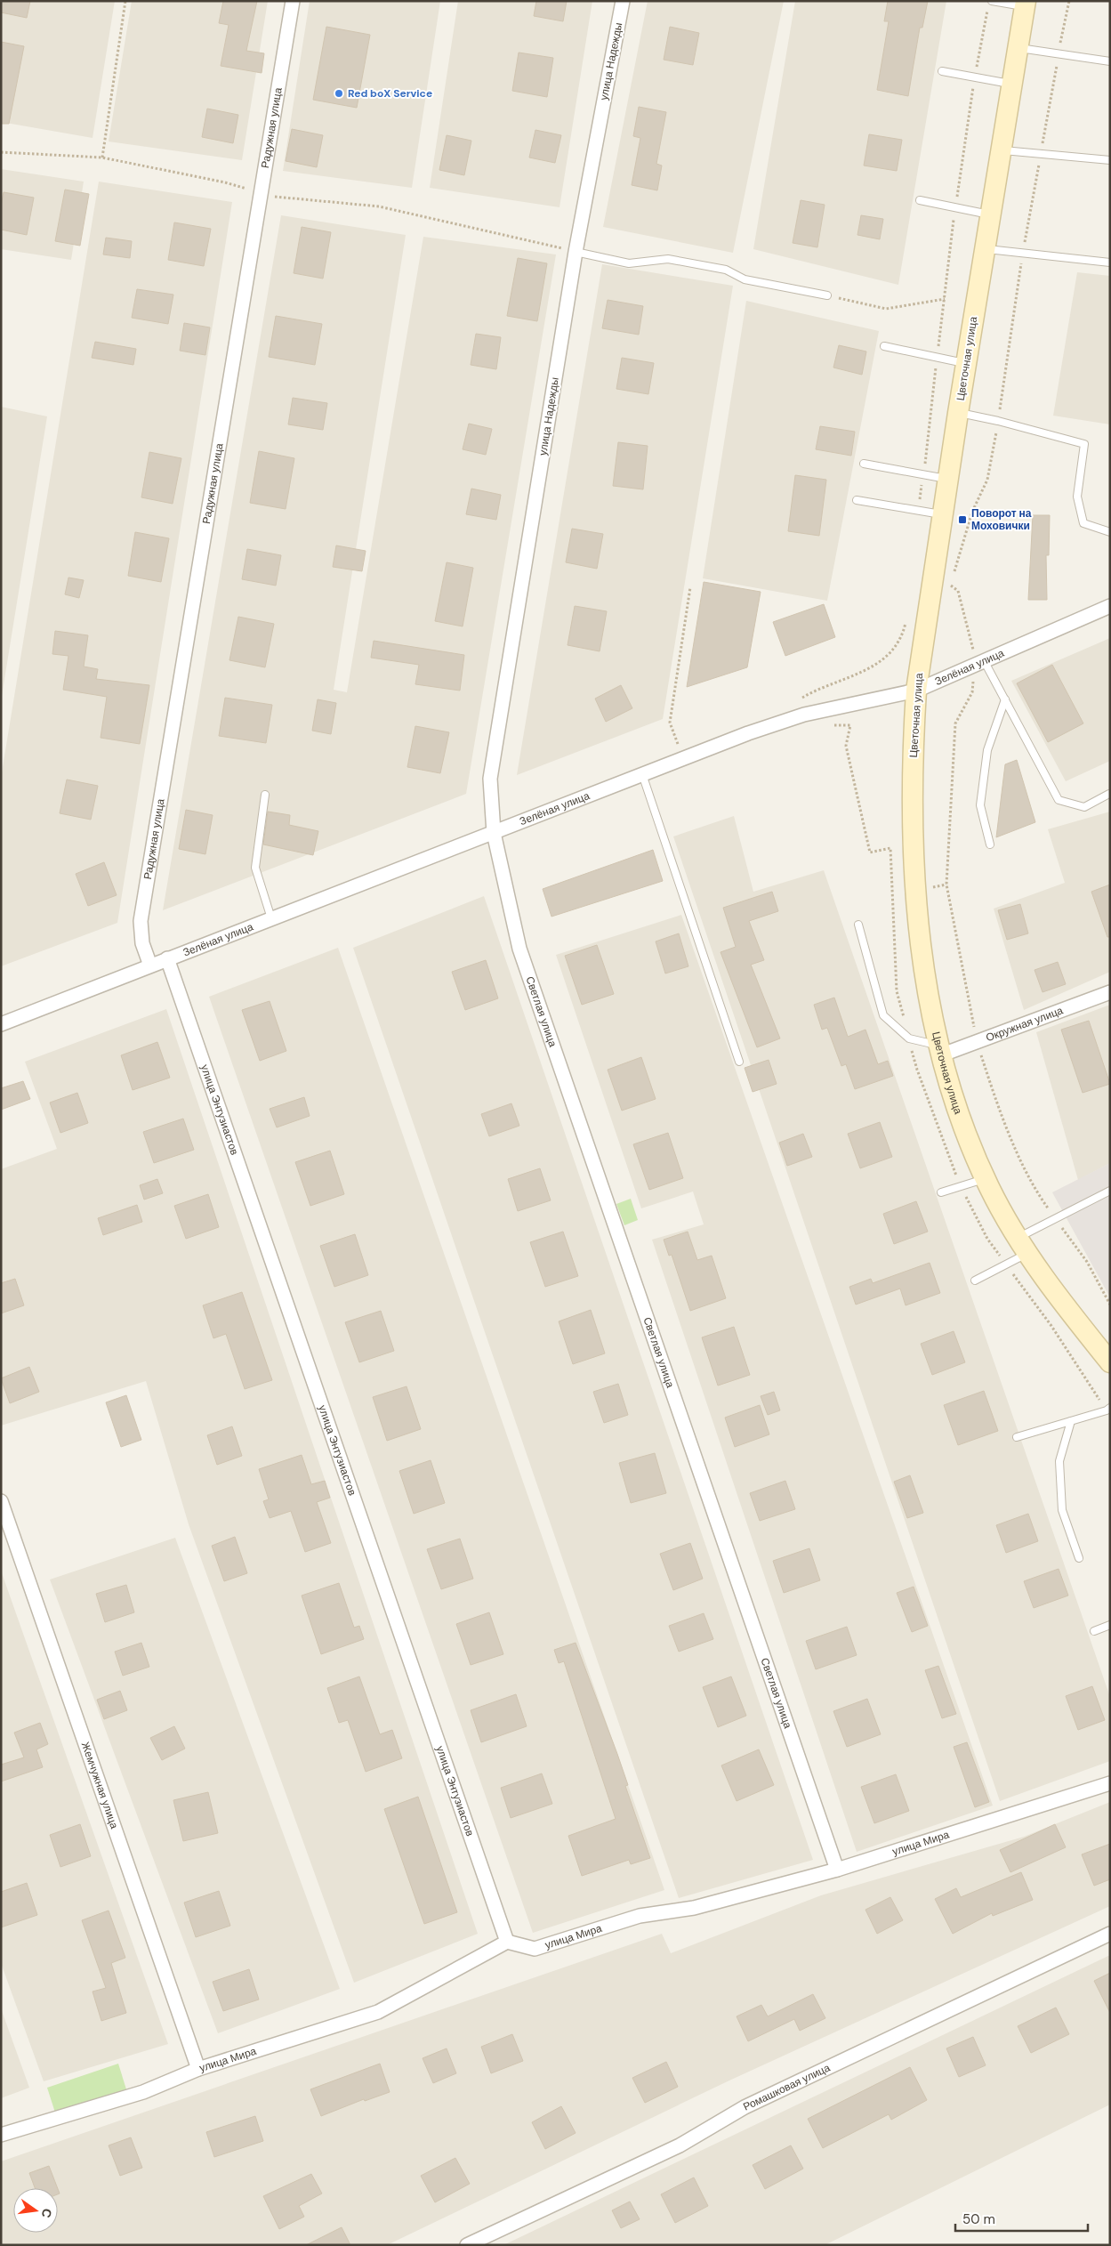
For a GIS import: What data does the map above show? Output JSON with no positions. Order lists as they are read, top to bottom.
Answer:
{
  "streets": {
    "main road": ["Цветочная улица"],
    "street": [
      "улица Надежды",
      "Радужная улица",
      "Зелёная улица",
      "Светлая улица",
      "Окружная улица",
      "улица Энтузиастов",
      "Жемчужная улица",
      "улица Мира",
      "Ромашковая улица"
    ]
  },
  "crossings": [
    ["улица Надежды", "Зелёная улица"],
    ["улица Надежды", "Светлая улица"],
    ["Радужная улица", "Зелёная улица"],
    ["Цветочная улица", "Зелёная улица"],
    ["Цветочная улица", "Окружная улица"],
    ["Зелёная улица", "Светлая улица"],
    ["Зелёная улица", "улица Энтузиастов"],
    ["Светлая улица", "улица Мира"],
    ["улица Энтузиастов", "улица Мира"],
    ["Жемчужная улица", "улица Мира"]
  ],
  "places": {
    "other": ["Red boX Service"],
    "transit": ["Поворот на Моховички"]
  },
  "scale_bar": "50 m",
  "north": "right"
}
